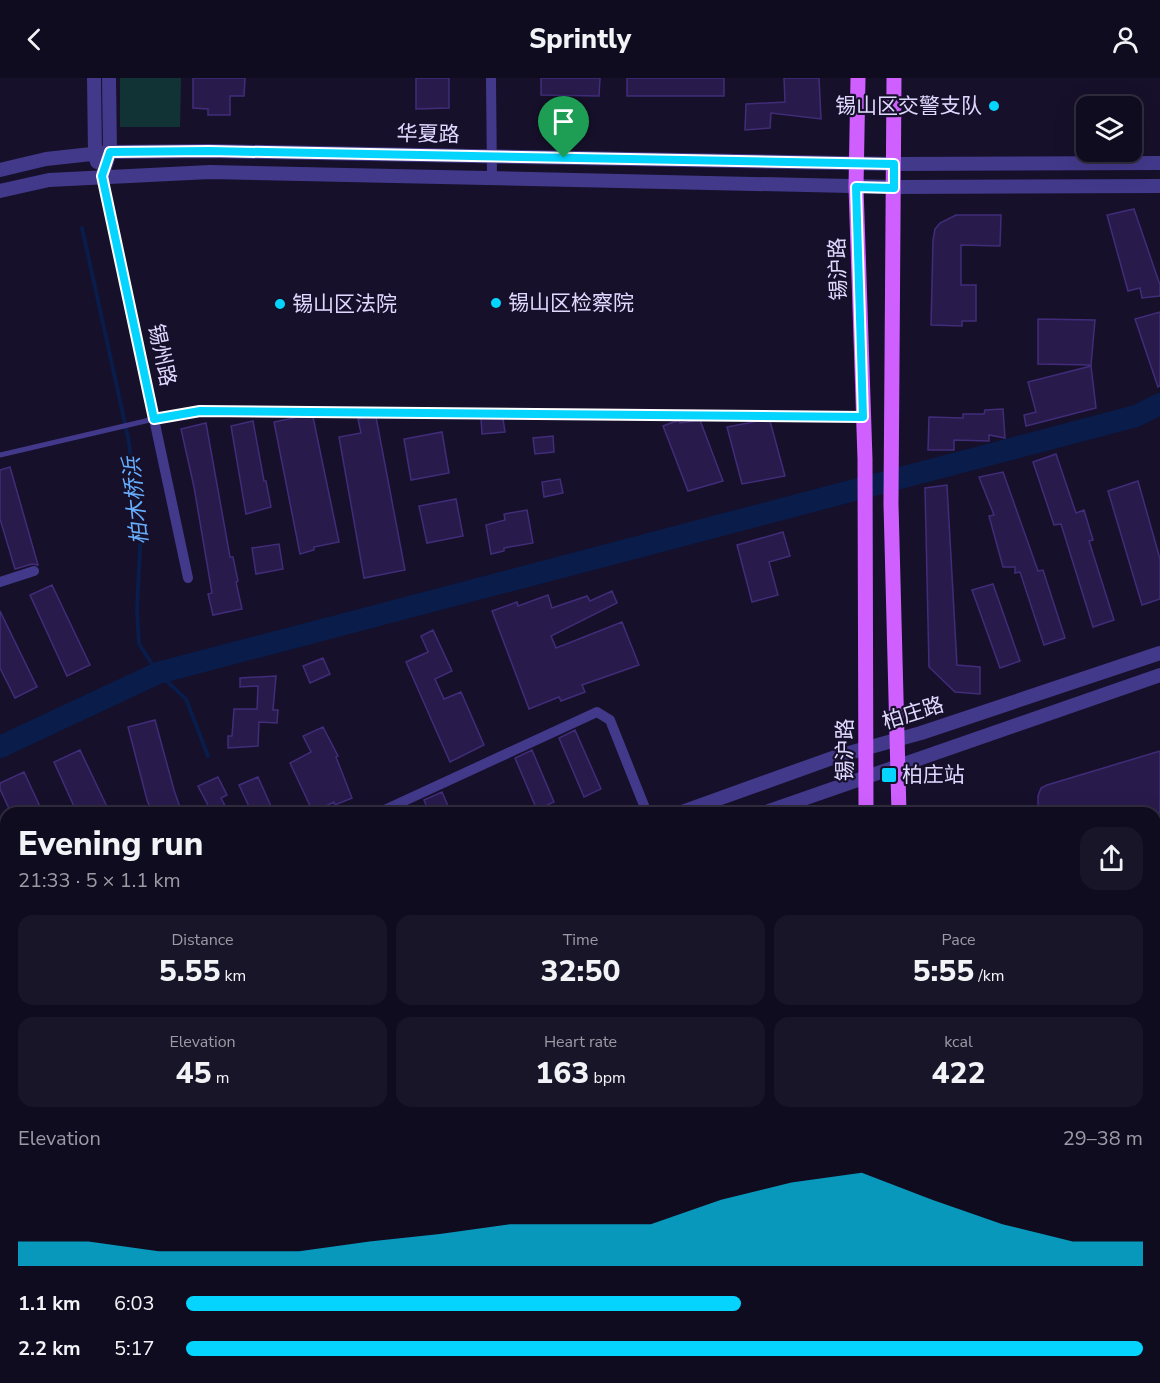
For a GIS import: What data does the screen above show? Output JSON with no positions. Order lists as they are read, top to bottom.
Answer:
{
  "streets": {
    "main road": ["锡沪路"],
    "street": ["华夏路", "锡州路", "柏庄路"]
  },
  "crossings": [
    ["华夏路", "锡沪路"],
    ["华夏路", "锡州路"],
    ["锡沪路", "柏庄路"]
  ],
  "water": ["柏木桥浜"],
  "places": {
    "other": ["锡山区交警支队", "锡山区检察院", "锡山区法院"],
    "transit": ["柏庄站"]
  },
  "page": {
    "header": "Sprintly",
    "heading": ["Evening run", "21:33 · 5 × 1.1 km"],
    "stats": [
      ["Distance", "5.55 km"],
      ["Time", "32:50"],
      ["Pace", "5:55 /km"],
      ["Elevation", "45 m"],
      ["Heart rate", "163 bpm"],
      ["kcal", "422"]
    ],
    "chart": ["Elevation", "29–38 m"],
    "list": [
      {
        "name": "1.1 km",
        "note": "6:03"
      },
      {
        "name": "2.2 km",
        "note": "5:17"
      }
    ]
  }
}
